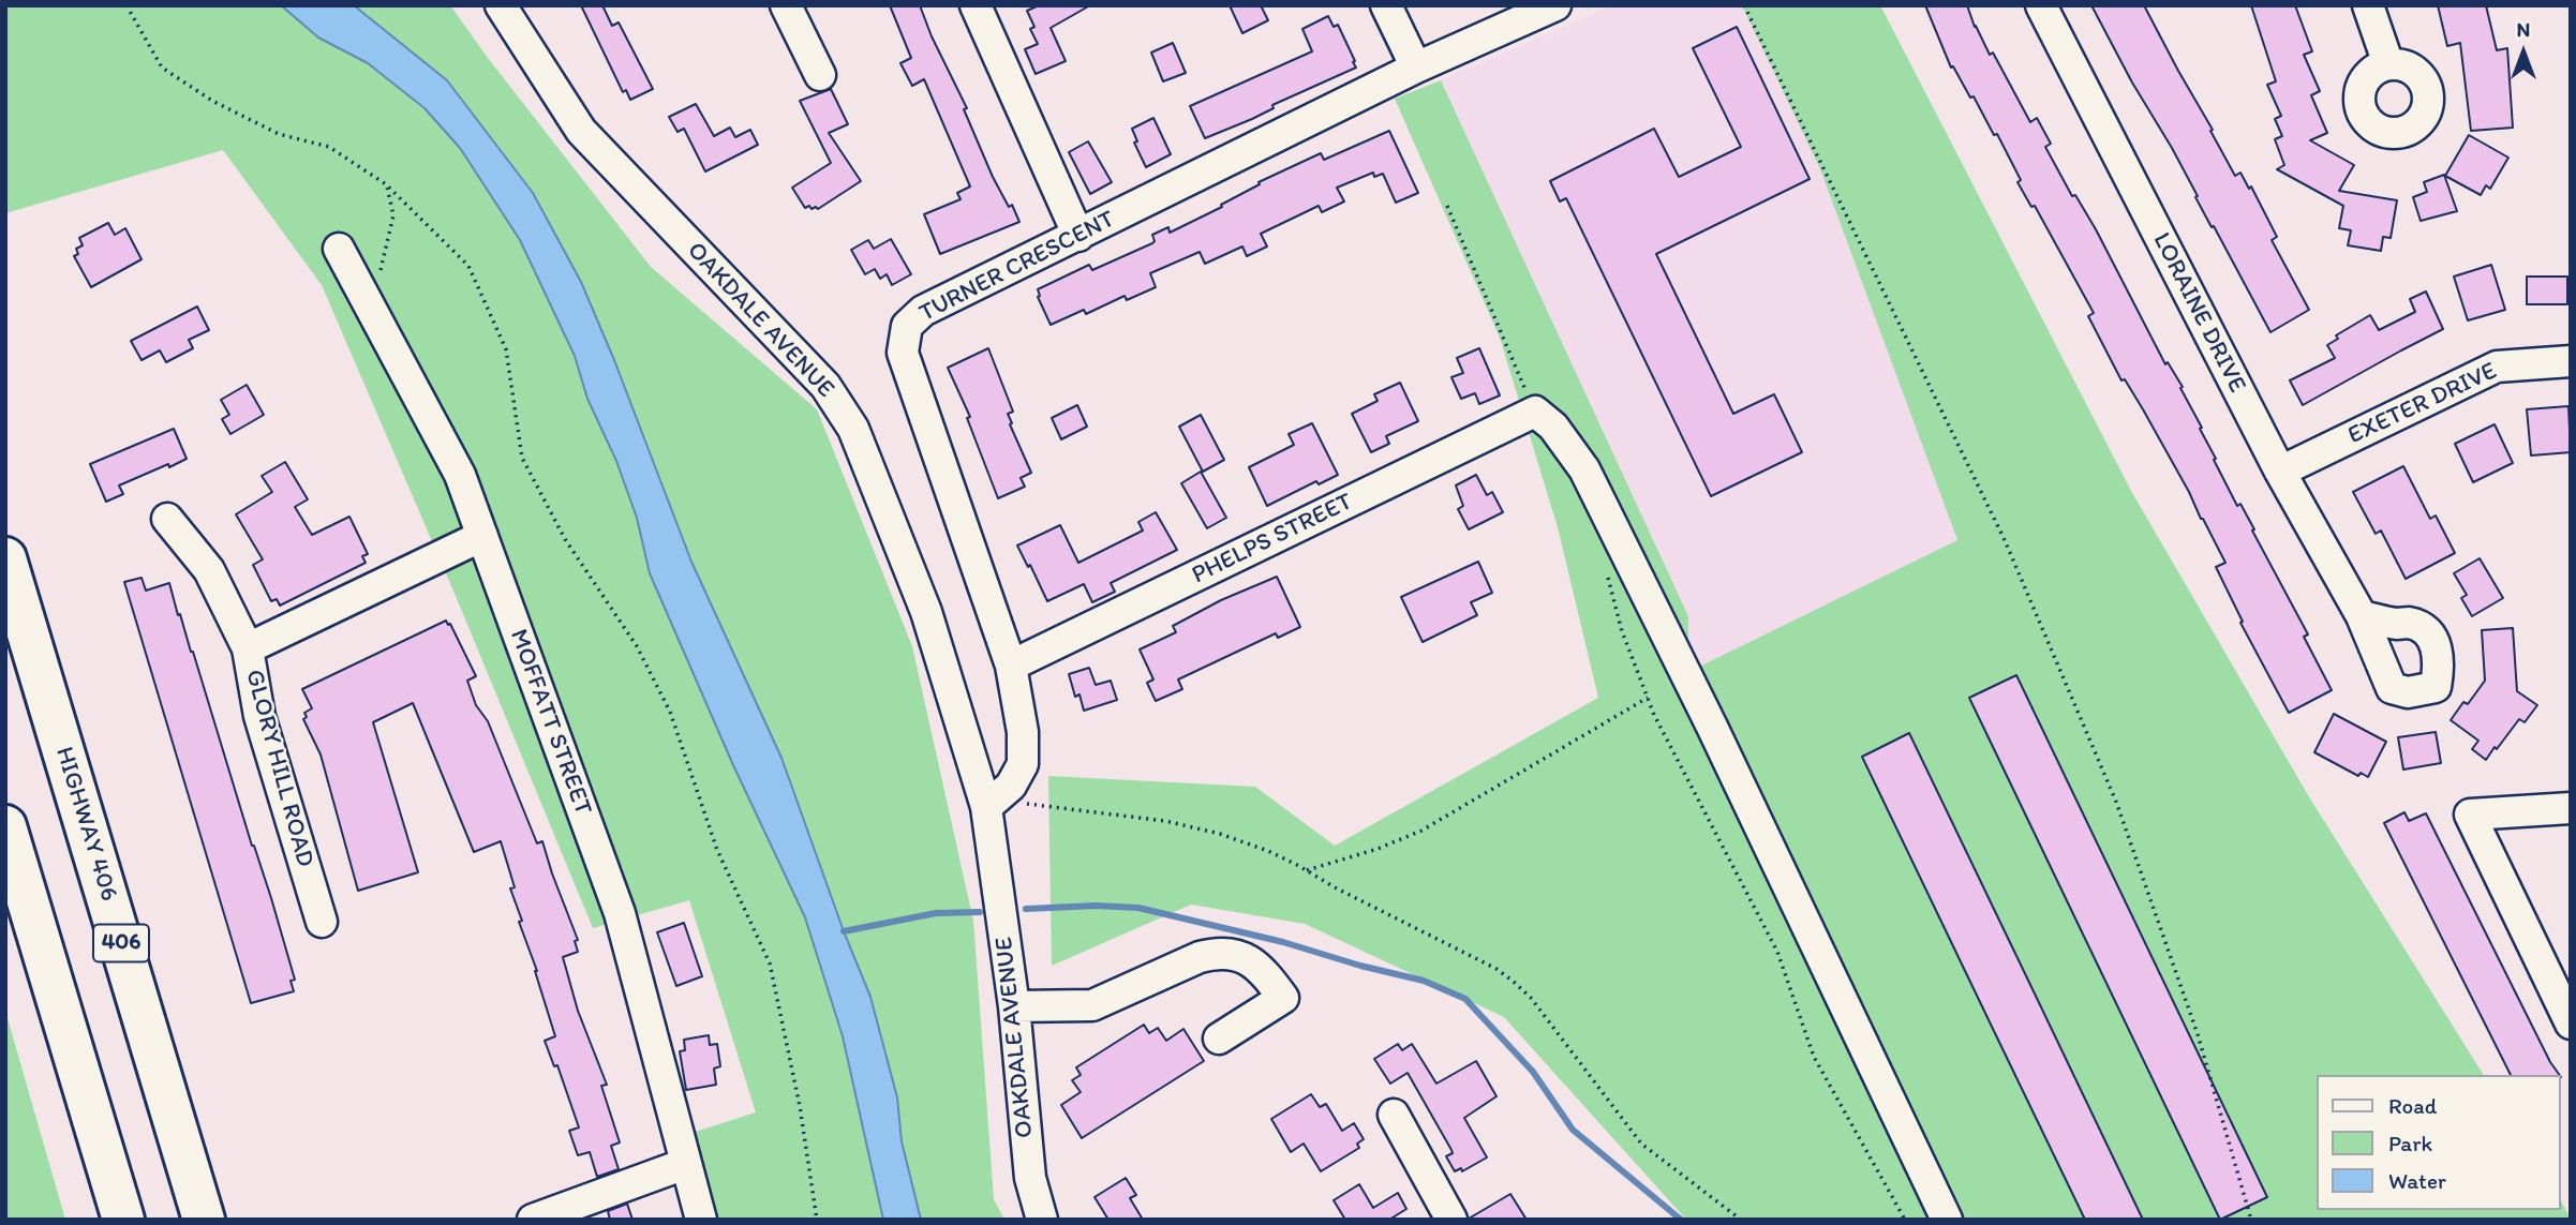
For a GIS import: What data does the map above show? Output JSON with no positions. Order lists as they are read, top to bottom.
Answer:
{
  "streets": {
    "highway": ["HIGHWAY 406", "406"],
    "street": [
      "TURNER CRESCENT",
      "LORAINE DRIVE",
      "OAKDALE AVENUE",
      "EXETER DRIVE",
      "PHELPS STREET",
      "MOFFATT STREET",
      "GLORY HILL ROAD"
    ]
  },
  "crossings": [
    ["TURNER CRESCENT", "OAKDALE AVENUE"],
    ["TURNER CRESCENT", "PHELPS STREET"],
    ["LORAINE DRIVE", "EXETER DRIVE"],
    ["MOFFATT STREET", "GLORY HILL ROAD"]
  ],
  "legend": ["Road", "Park", "Water"],
  "north": "top"
}
